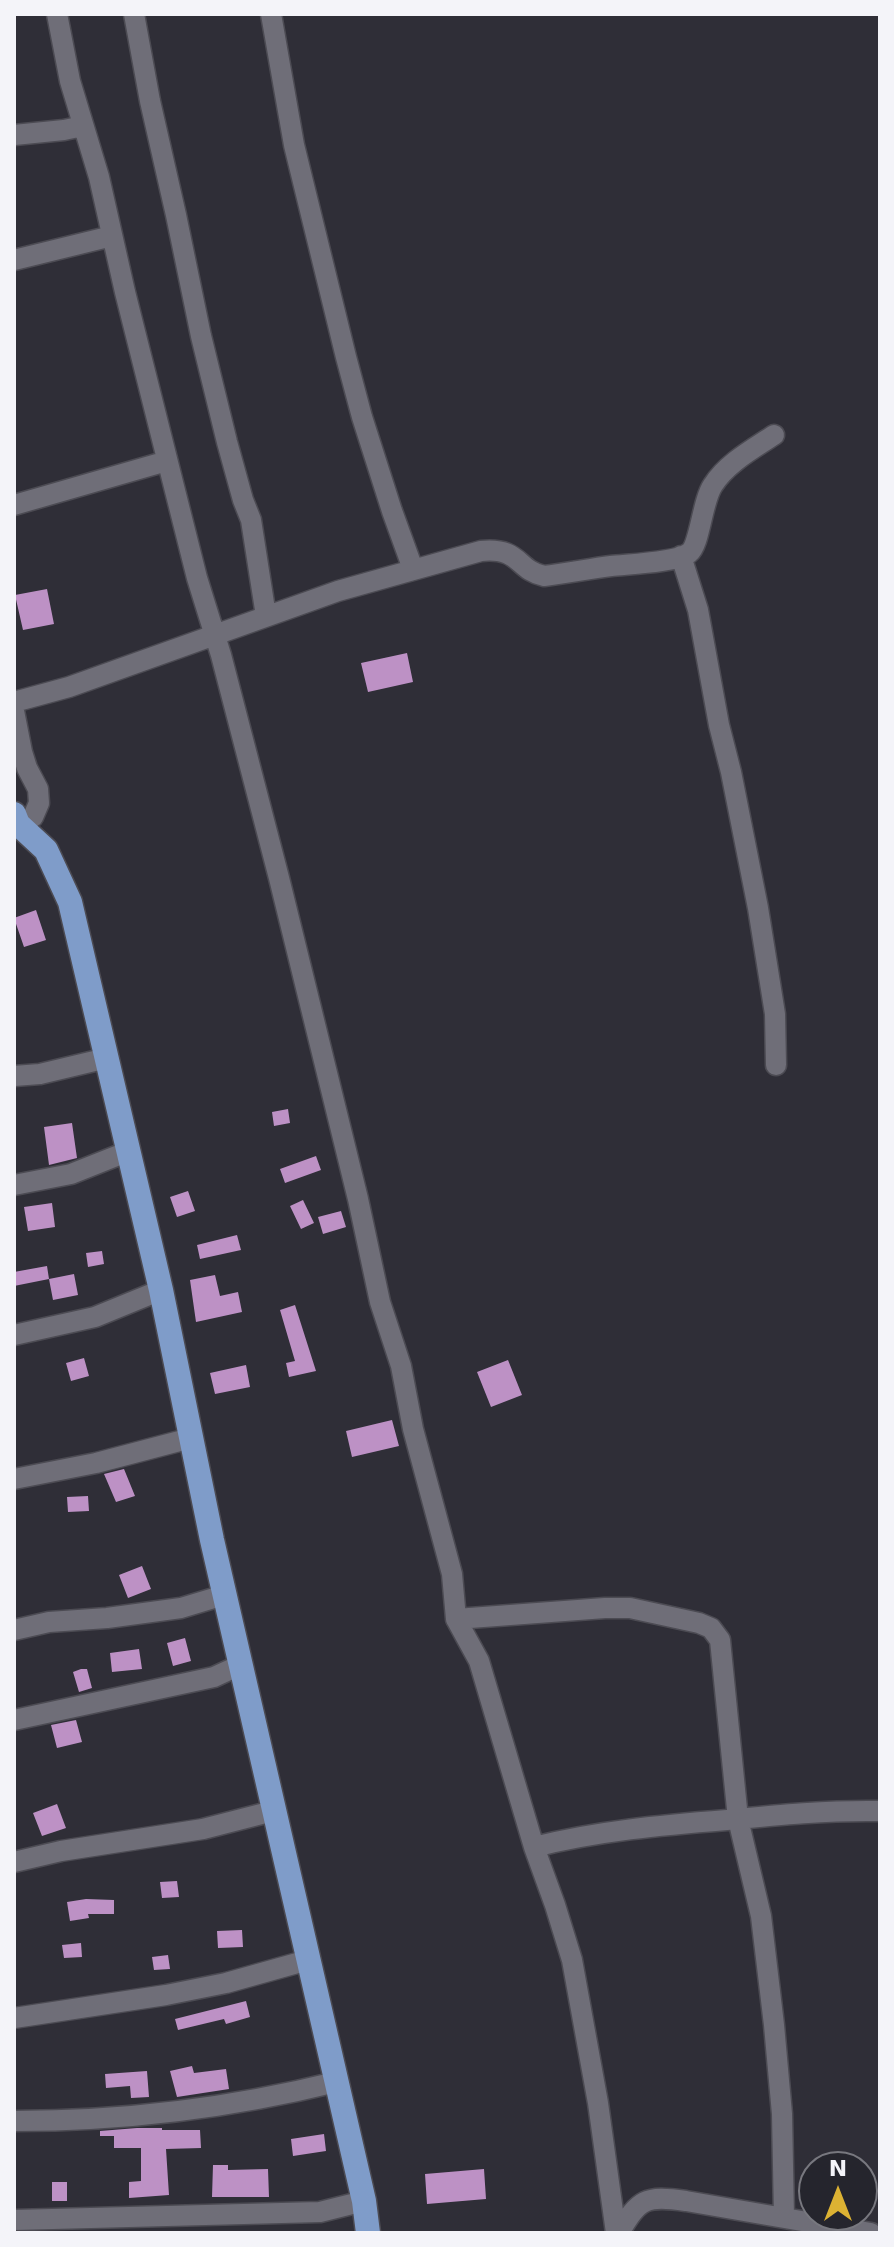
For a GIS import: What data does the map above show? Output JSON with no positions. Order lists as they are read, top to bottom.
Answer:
{
  "north": "top"
}
